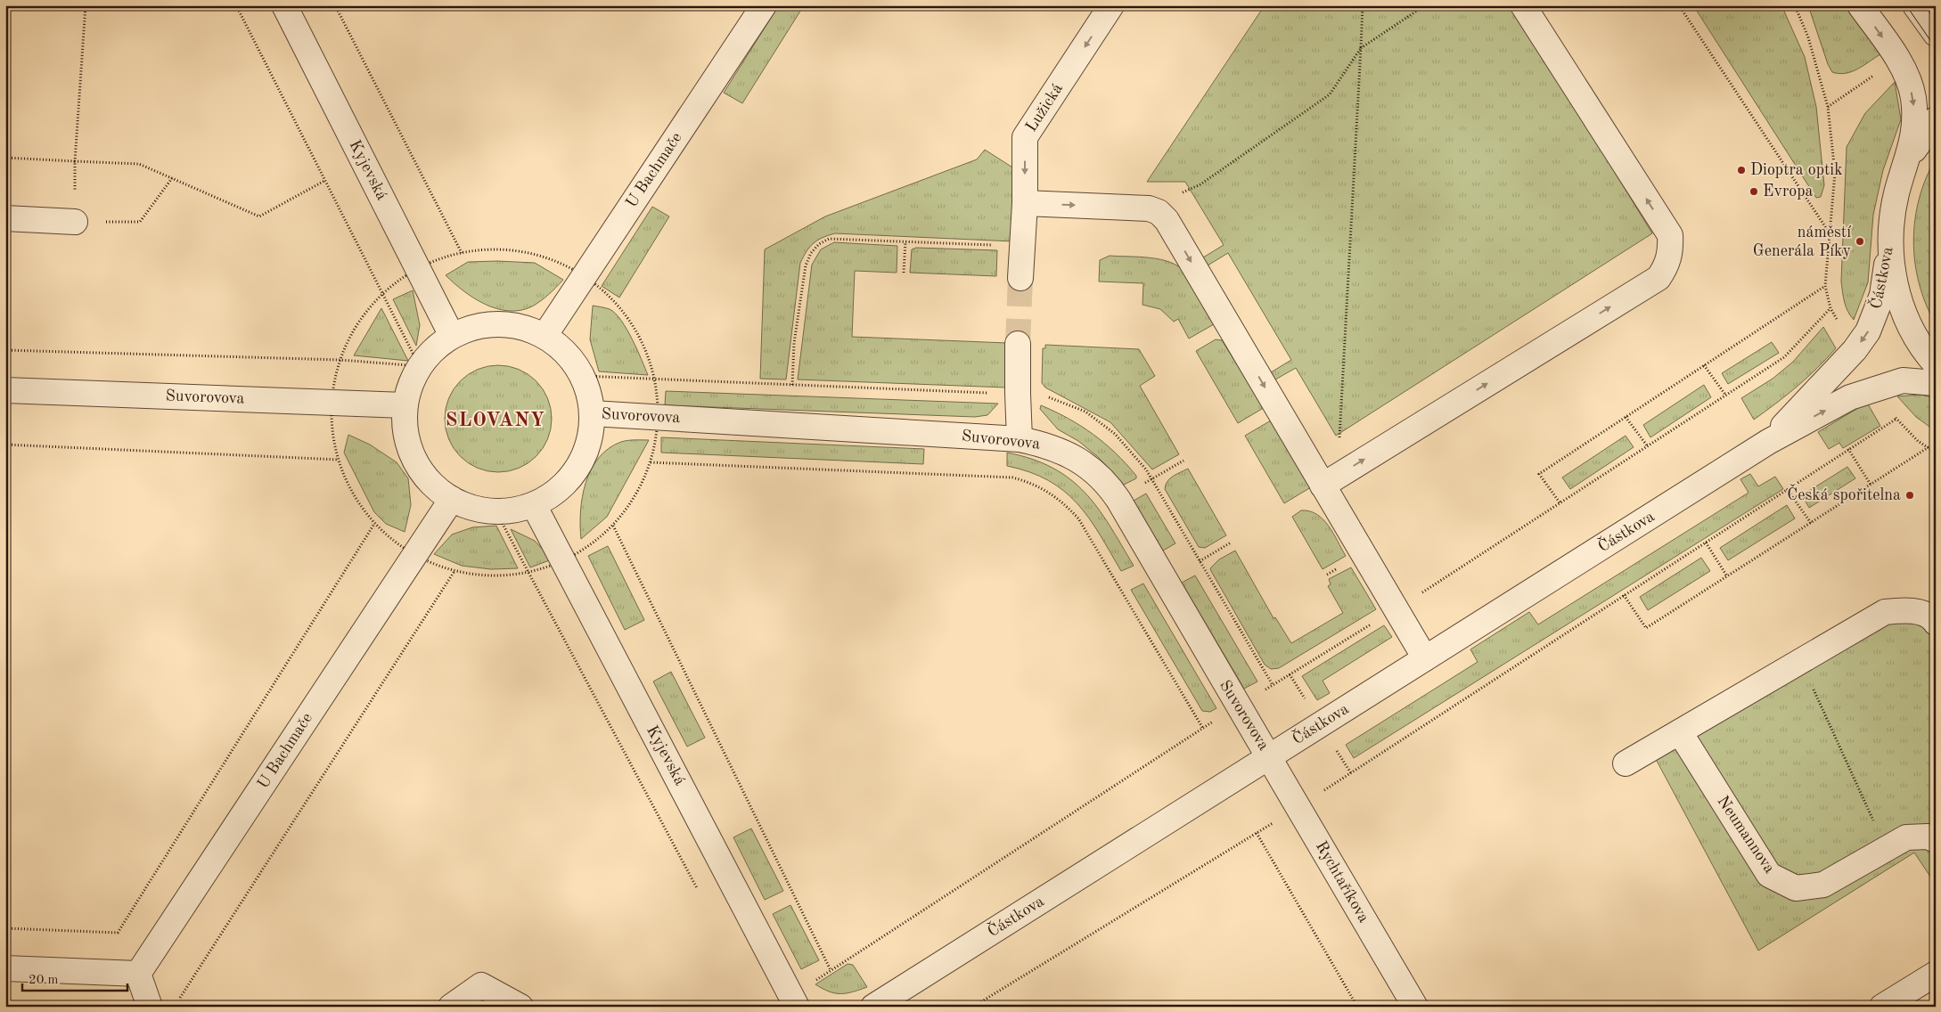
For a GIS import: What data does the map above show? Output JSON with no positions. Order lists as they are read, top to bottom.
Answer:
{
  "streets": {
    "street": [
      "Lužická",
      "Kyjevská",
      "U Bachmače",
      "Částkova",
      "Suvorovova",
      "Neumannova",
      "Rychtaříkova"
    ]
  },
  "crossings": [
    ["Částkova", "Suvorovova"],
    ["Částkova", "Rychtaříkova"],
    ["Suvorovova", "Rychtaříkova"]
  ],
  "one_way": ["Lužická"],
  "districts": ["SLOVANY"],
  "places": [
    "Dioptra optik",
    "Evropa",
    "náměstí Generála Píky",
    "Česká spořitelna"
  ],
  "scale_bar": "20 m"
}
